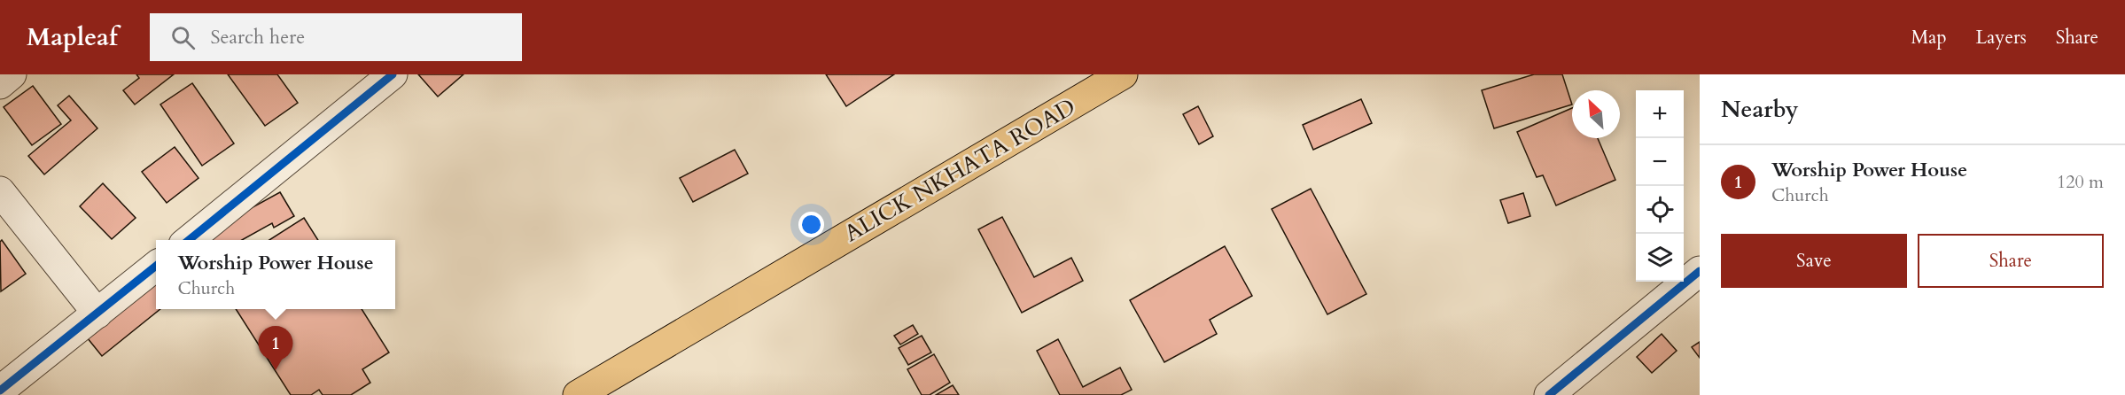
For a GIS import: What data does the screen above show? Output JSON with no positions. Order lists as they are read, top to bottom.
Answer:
{
  "streets": {
    "main road": ["ALICK NKHATA ROAD"]
  },
  "north": "top left",
  "page": {
    "header": "Mapleaf",
    "search": "Search here",
    "nav": ["Map", "Layers", "Share"],
    "heading": "Nearby",
    "map_buttons": ["+", "−"],
    "list": [
      {
        "mark": "1",
        "name": "Worship Power House",
        "note": "Church",
        "value": "120 m"
      }
    ],
    "buttons": ["Save", "Share"],
    "popup": ["Worship Power House", "Church"],
    "pins": "1"
  }
}
